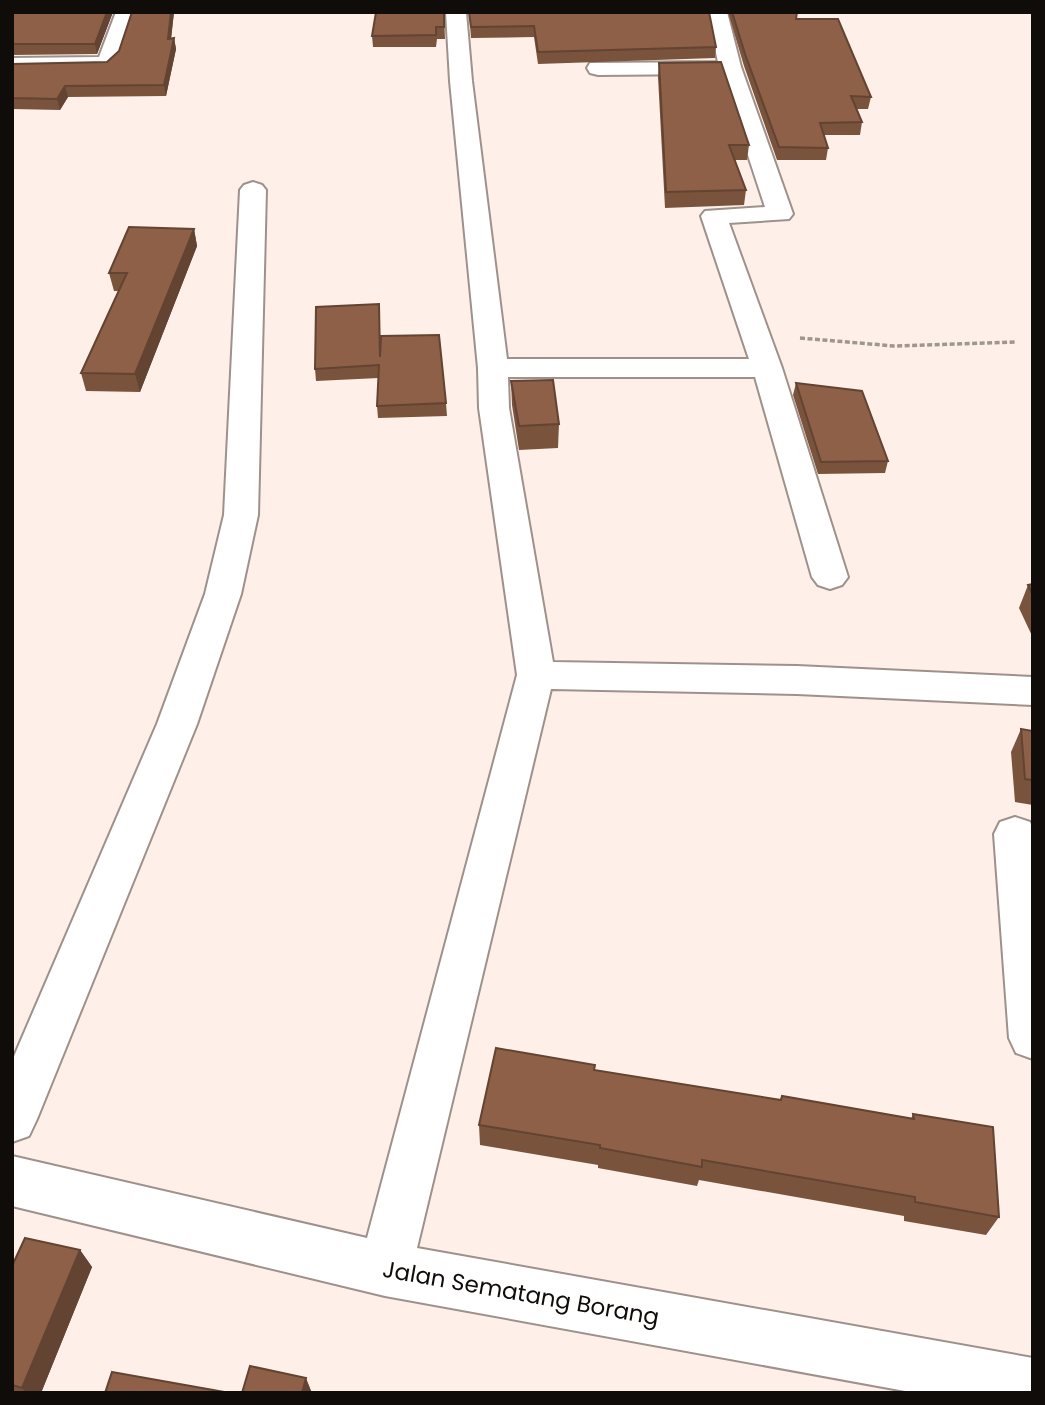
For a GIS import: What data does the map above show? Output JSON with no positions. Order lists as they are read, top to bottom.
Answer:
{
  "streets": {
    "street": ["Jalan Sematang Borang"]
  }
}
